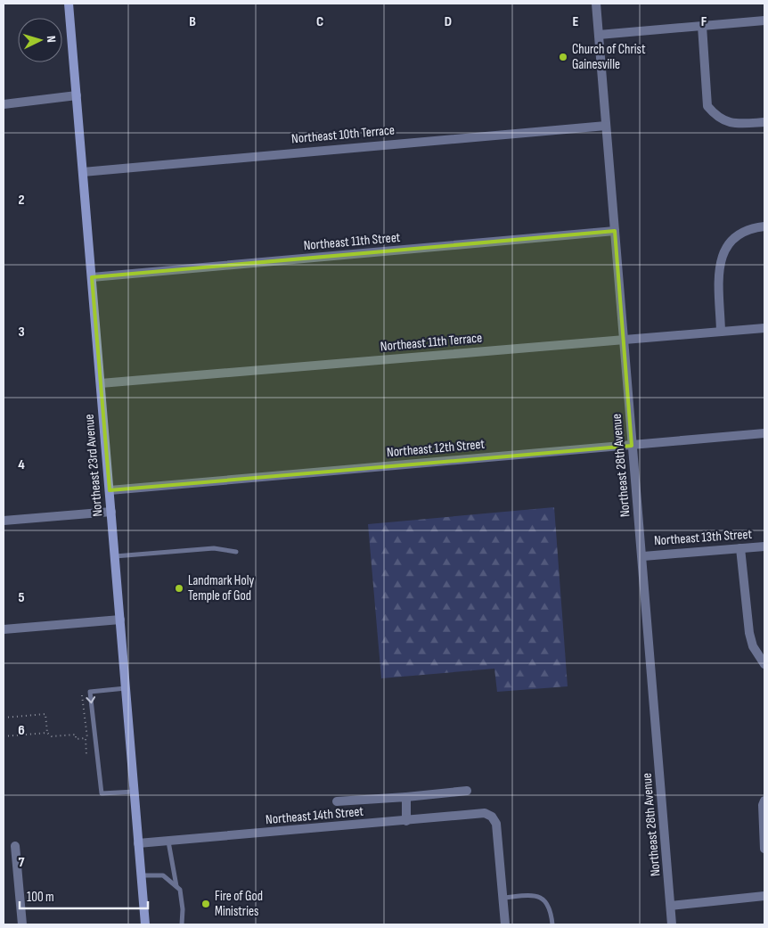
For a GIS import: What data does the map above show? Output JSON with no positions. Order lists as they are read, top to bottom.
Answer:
{
  "streets": {
    "main road": ["Northeast 23rd Avenue"],
    "street": [
      "Northeast 10th Terrace",
      "Northeast 11th Street",
      "Northeast 11th Terrace",
      "Northeast 12th Street",
      "Northeast 28th Avenue",
      "Northeast 13th Street",
      "Northeast 14th Street"
    ]
  },
  "crossings": [
    ["Northeast 10th Terrace", "Northeast 23rd Avenue"],
    ["Northeast 10th Terrace", "Northeast 28th Avenue"],
    ["Northeast 11th Street", "Northeast 23rd Avenue"],
    ["Northeast 11th Street", "Northeast 28th Avenue"],
    ["Northeast 11th Terrace", "Northeast 23rd Avenue"],
    ["Northeast 11th Terrace", "Northeast 28th Avenue"],
    ["Northeast 12th Street", "Northeast 23rd Avenue"],
    ["Northeast 12th Street", "Northeast 28th Avenue"],
    ["Northeast 23rd Avenue", "Northeast 14th Street"],
    ["Northeast 28th Avenue", "Northeast 13th Street"]
  ],
  "places": ["Church of Christ Gainesville", "Landmark Holy Temple of God", "Fire of God Ministries"],
  "scale_bar": "100 m",
  "north": "right",
  "grid": {
    "columns": [
      "B",
      "C",
      "D",
      "E",
      "F"
    ],
    "rows": [
      "2",
      "3",
      "4",
      "5",
      "6",
      "7"
    ]
  }
}
